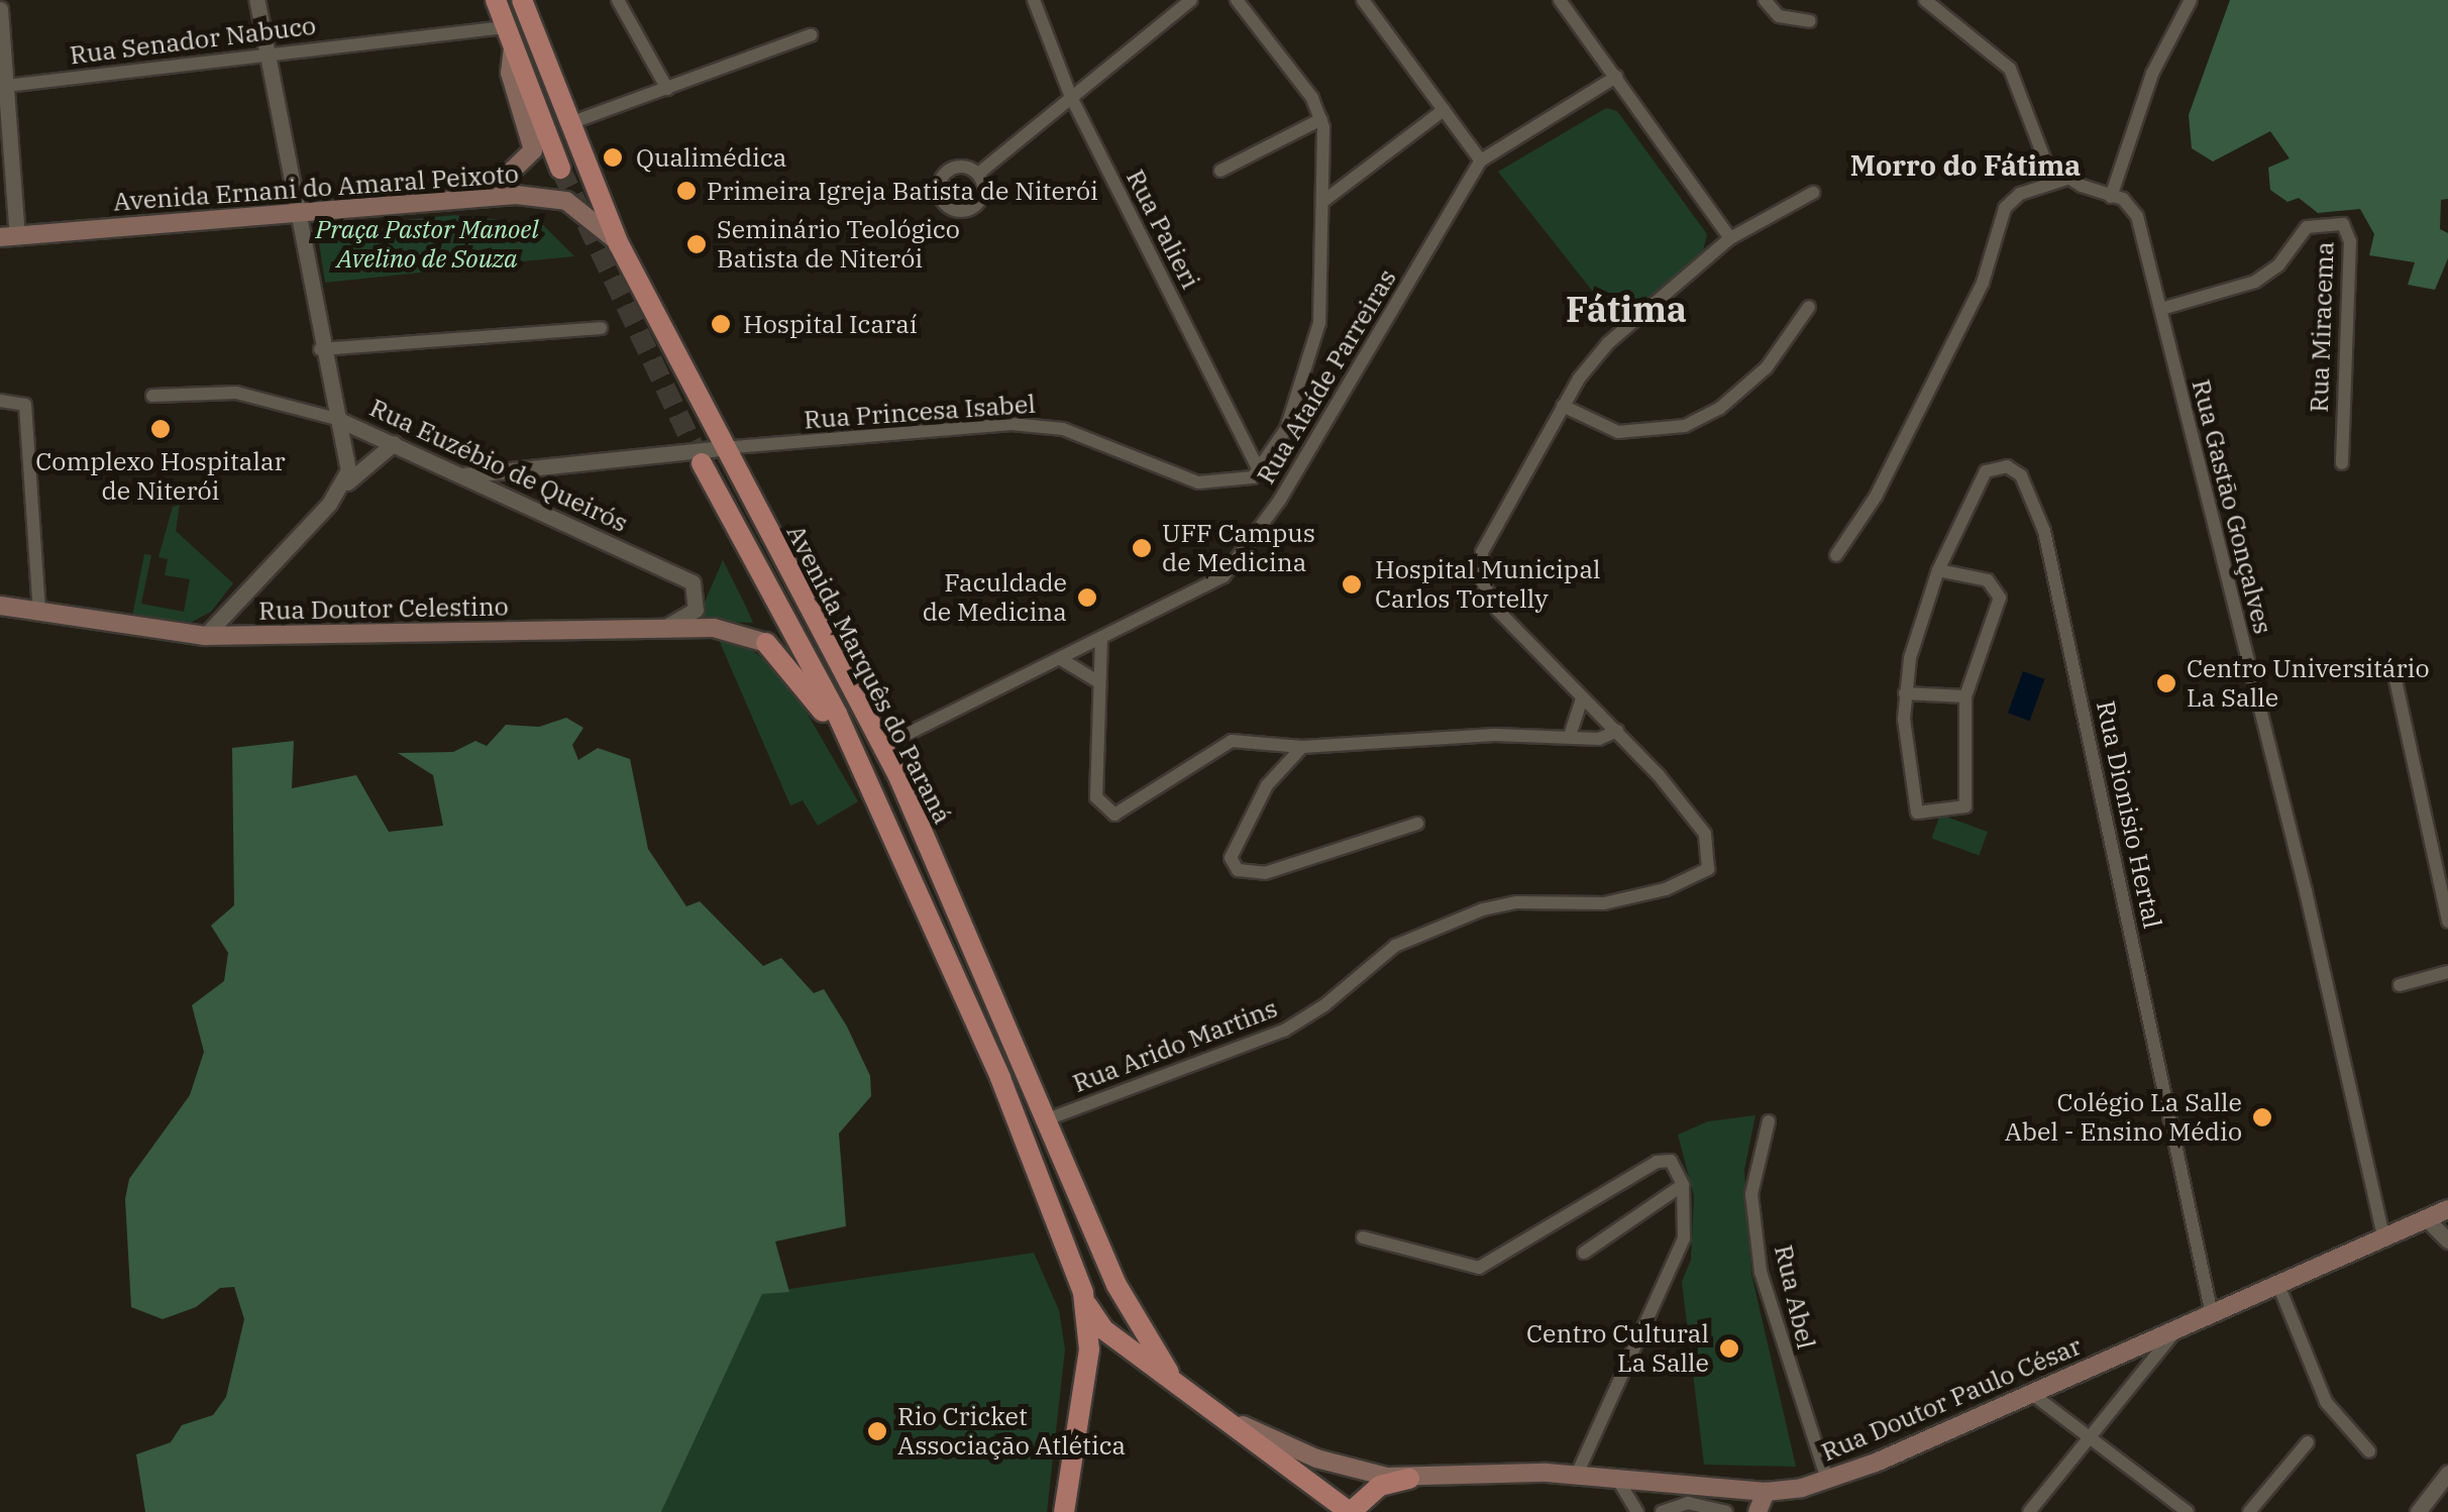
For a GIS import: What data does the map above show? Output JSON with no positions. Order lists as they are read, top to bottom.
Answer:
{
  "streets": {
    "main road": [
      "Avenida Ernani do Amaral Peixoto",
      "Rua Doutor Celestino",
      "Avenida Marquês do Paraná",
      "Rua Doutor Paulo César"
    ],
    "street": [
      "Rua Senador Nabuco",
      "Rua Palieri",
      "Rua Miracema",
      "Rua Ataíde Parreiras",
      "Rua Princesa Isabel",
      "Rua Euzébio de Queirós",
      "Rua Gastão Gonçalves",
      "Rua Dionisio Hertal",
      "Rua Arido Martins",
      "Rua Abel"
    ]
  },
  "crossings": [
    ["Avenida Ernani do Amaral Peixoto", "Avenida Marquês do Paraná"],
    ["Rua Palieri", "Rua Princesa Isabel"],
    ["Rua Miracema", "Rua Gastão Gonçalves"],
    ["Rua Ataíde Parreiras", "Avenida Marquês do Paraná"],
    ["Rua Princesa Isabel", "Avenida Marquês do Paraná"],
    ["Rua Euzébio de Queirós", "Rua Doutor Celestino"],
    ["Rua Gastão Gonçalves", "Rua Doutor Paulo César"],
    ["Avenida Marquês do Paraná", "Rua Arido Martins"],
    ["Avenida Marquês do Paraná", "Rua Doutor Paulo César"],
    ["Rua Dionisio Hertal", "Rua Doutor Paulo César"],
    ["Rua Abel", "Rua Doutor Paulo César"]
  ],
  "districts": ["Morro do Fátima", "Fátima"],
  "parks": ["Praça Pastor Manoel Avelino de Souza"],
  "places": [
    "Qualimédica",
    "Primeira Igreja Batista de Niterói",
    "Seminário Teológico Batista de Niterói",
    "Hospital Icaraí",
    "Complexo Hospitalar de Niterói",
    "UFF Campus de Medicina",
    "Hospital Municipal Carlos Tortelly",
    "Faculdade de Medicina",
    "Centro Universitário La Salle",
    "Colégio La Salle Abel - Ensino Médio",
    "Centro Cultural La Salle",
    "Rio Cricket Associação Atlética"
  ]
}
